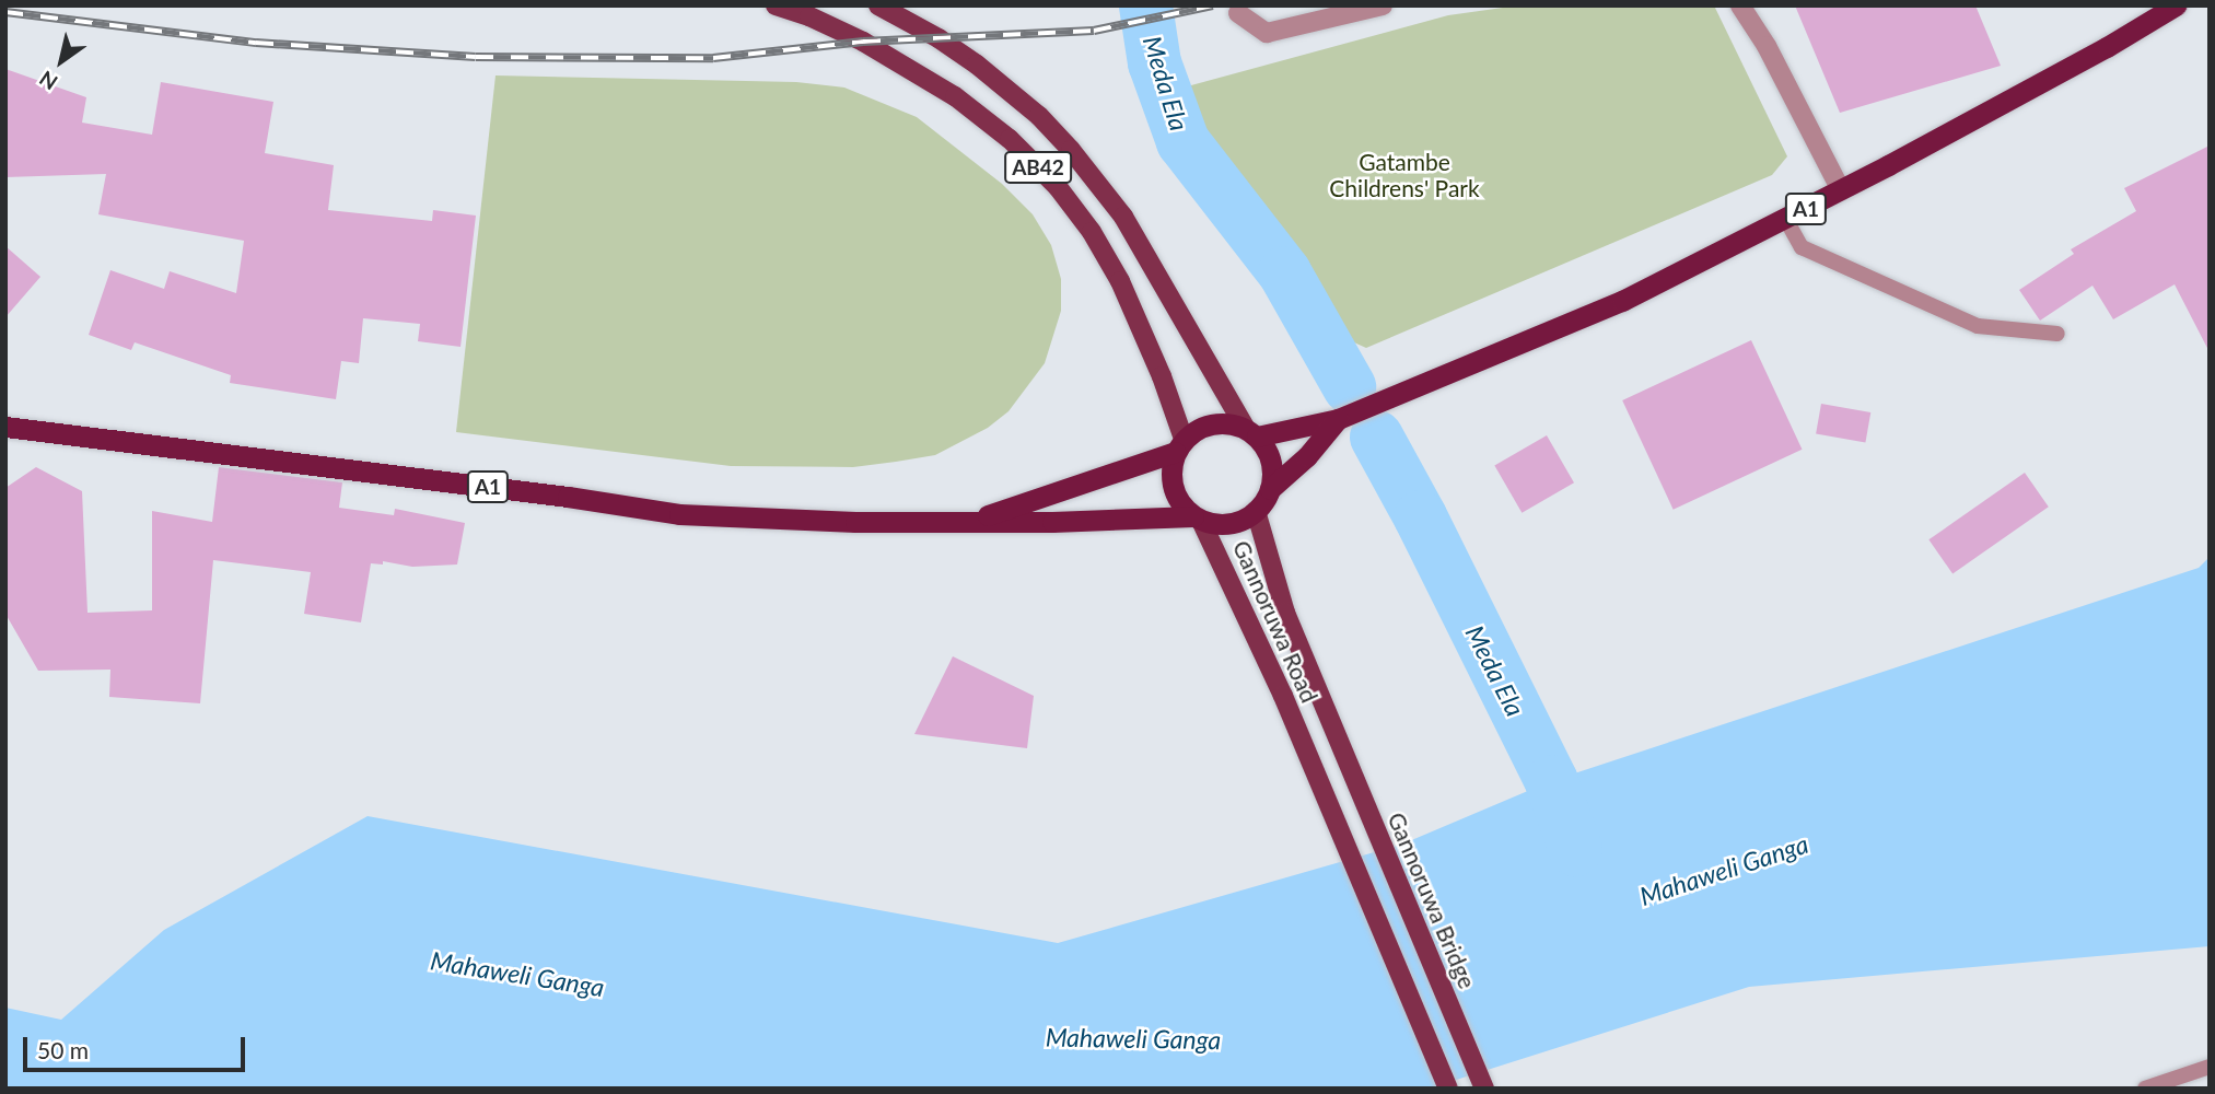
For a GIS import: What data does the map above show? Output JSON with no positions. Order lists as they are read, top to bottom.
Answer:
{
  "streets": {
    "highway": ["A1"],
    "main road": ["AB42", "Gannoruwa Road", "Gannoruwa Bridge"]
  },
  "crossings": [
    ["AB42", "A1"],
    ["AB42", "Gannoruwa Road"],
    ["A1", "Gannoruwa Road"],
    ["Gannoruwa Road", "Gannoruwa Bridge"]
  ],
  "water": ["Meda Ela", "Mahaweli Ganga"],
  "parks": ["Gatambe Childrens' Park"],
  "scale_bar": "50 m",
  "north": "bottom left"
}
